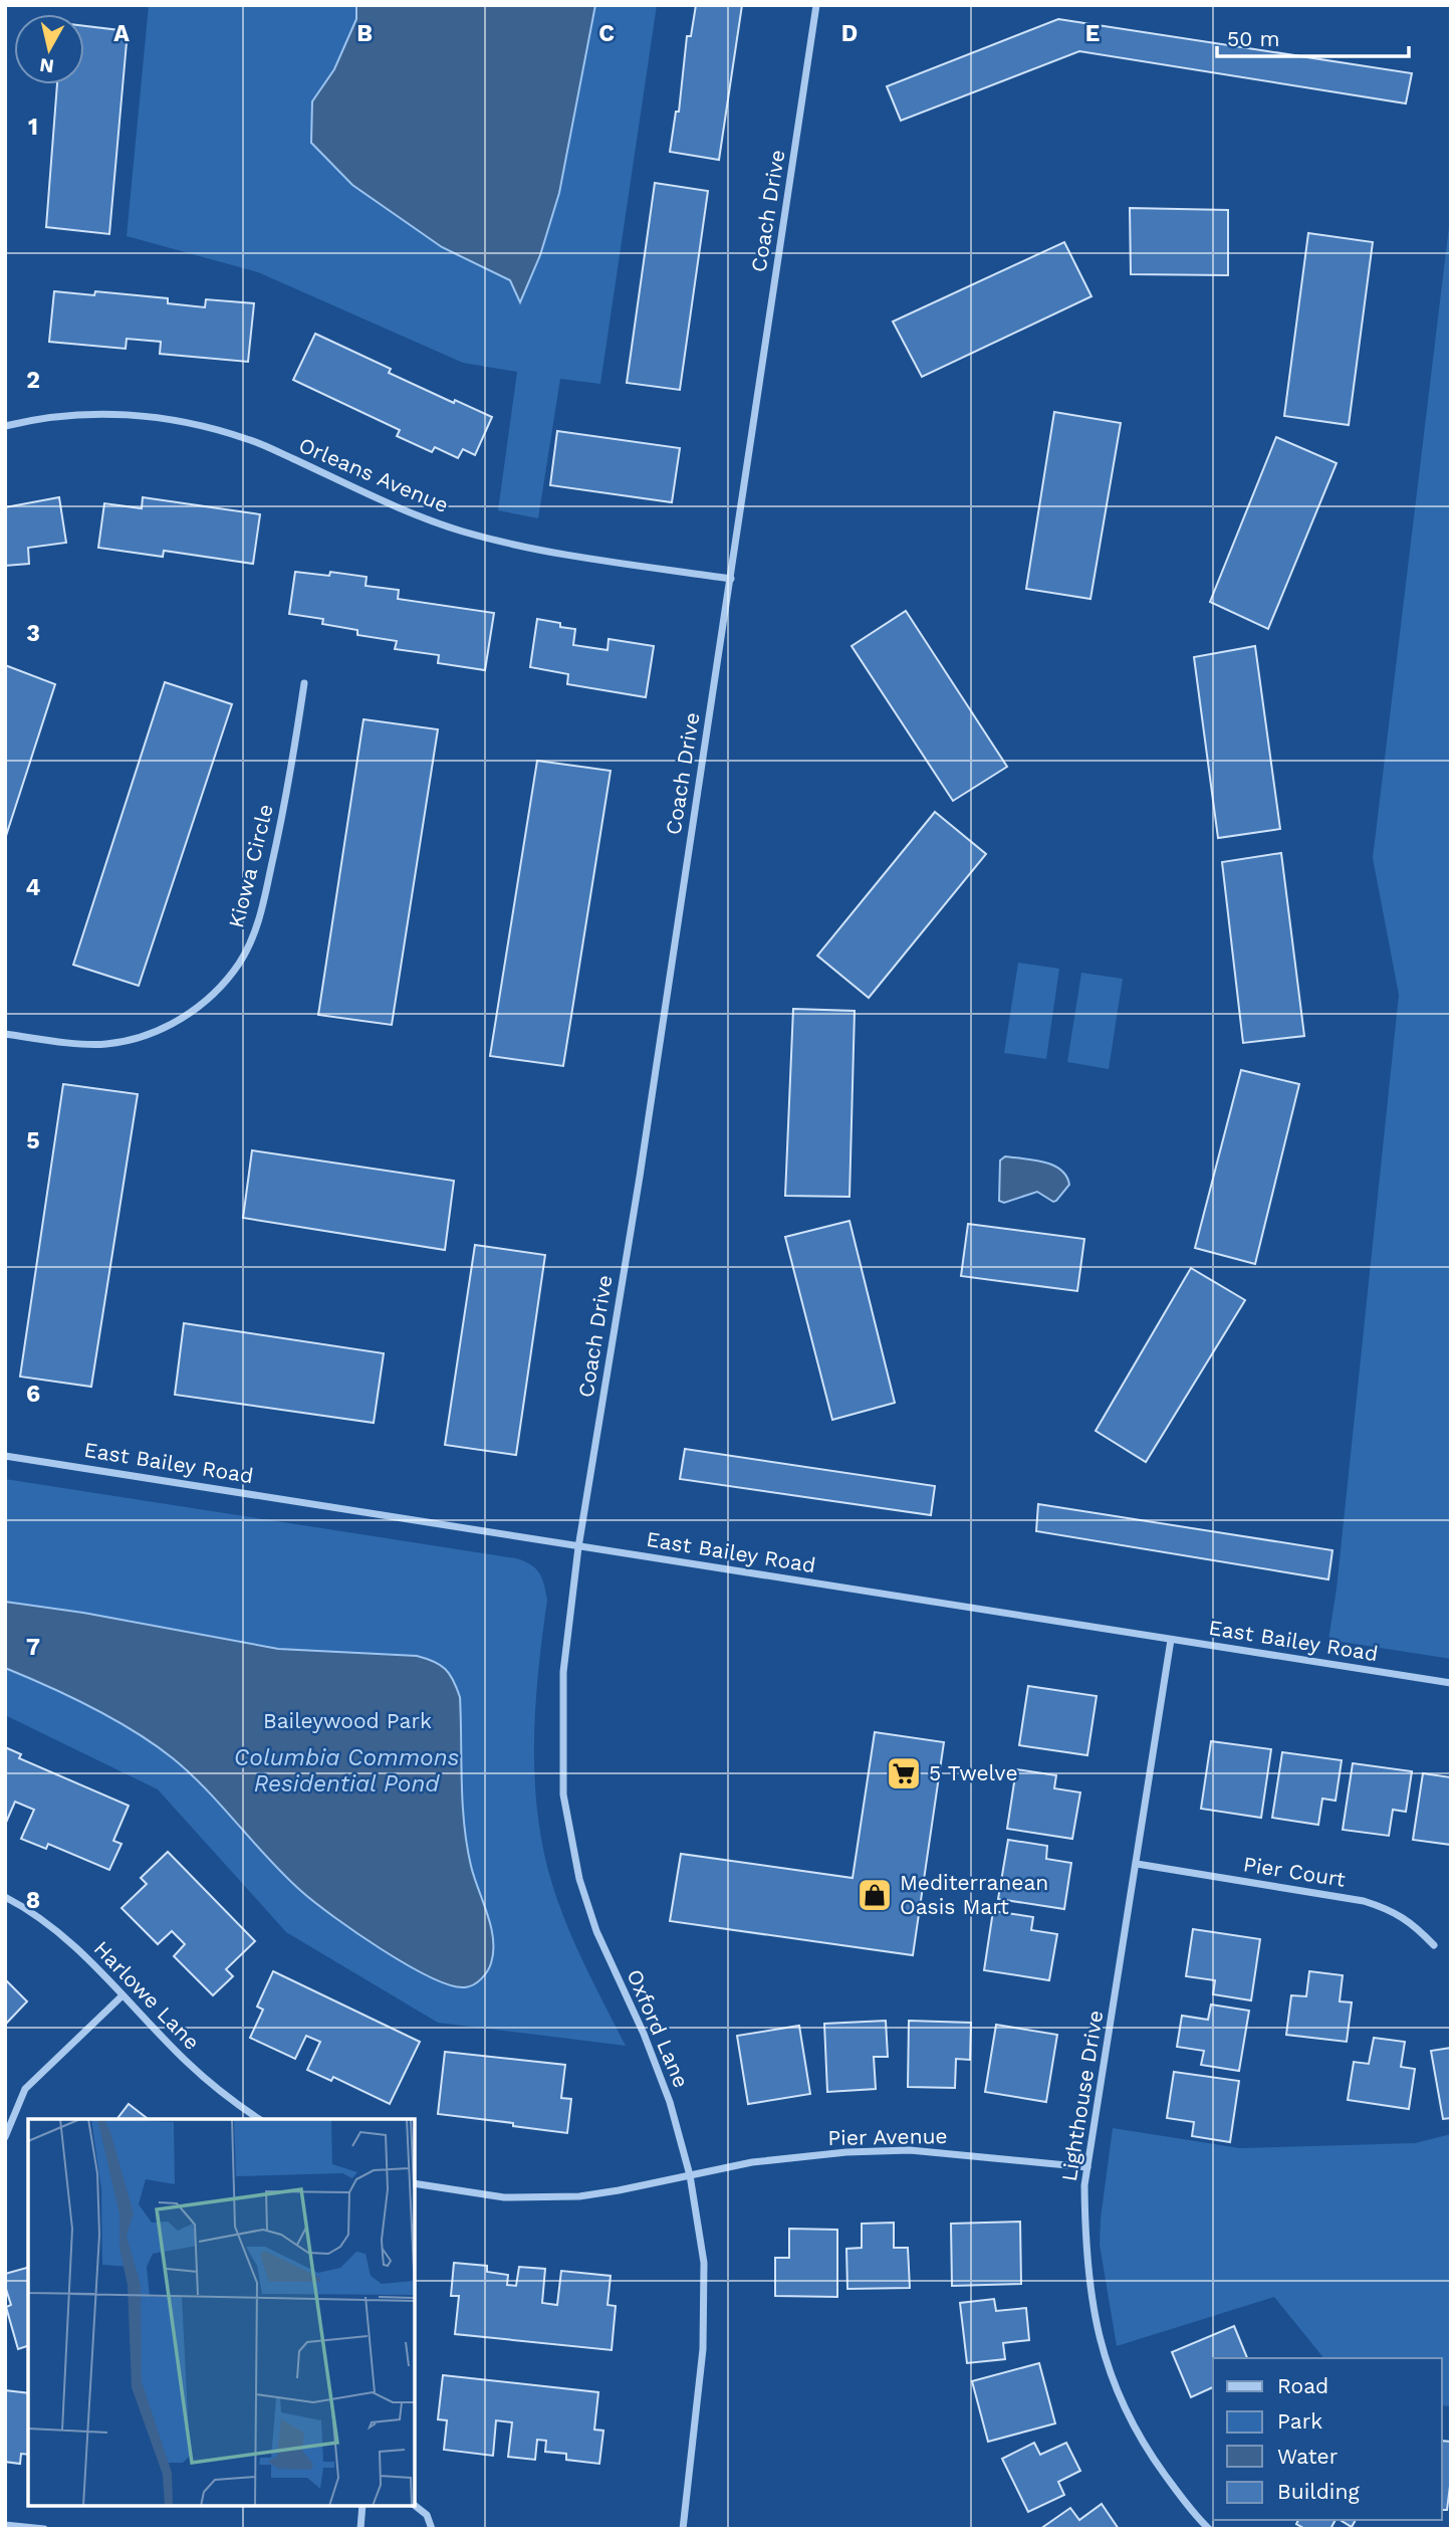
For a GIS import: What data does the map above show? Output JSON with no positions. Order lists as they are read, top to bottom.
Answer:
{
  "streets": {
    "street": [
      "Coach Drive",
      "Orleans Avenue",
      "Kiowa Circle",
      "East Bailey Road",
      "Pier Court",
      "Harlowe Lane",
      "Oxford Lane",
      "Lighthouse Drive",
      "Pier Avenue"
    ]
  },
  "crossings": [
    ["Coach Drive", "Orleans Avenue"],
    ["Coach Drive", "East Bailey Road"],
    ["Coach Drive", "Oxford Lane"],
    ["East Bailey Road", "Oxford Lane"],
    ["East Bailey Road", "Lighthouse Drive"],
    ["Pier Court", "Lighthouse Drive"],
    ["Oxford Lane", "Pier Avenue"],
    ["Lighthouse Drive", "Pier Avenue"]
  ],
  "water": ["Columbia Commons Residential Pond"],
  "parks": ["Baileywood Park"],
  "places": {
    "supermarket": ["5 Twelve"],
    "shop": ["Mediterranean Oasis Mart"]
  },
  "legend": [
    "Road",
    "Park",
    "Water",
    "Building"
  ],
  "scale_bar": "50 m",
  "north": "bottom",
  "grid": {
    "columns": [
      "A",
      "B",
      "C",
      "D",
      "E"
    ],
    "rows": [
      "1",
      "2",
      "3",
      "4",
      "5",
      "6",
      "7",
      "8"
    ]
  }
}
